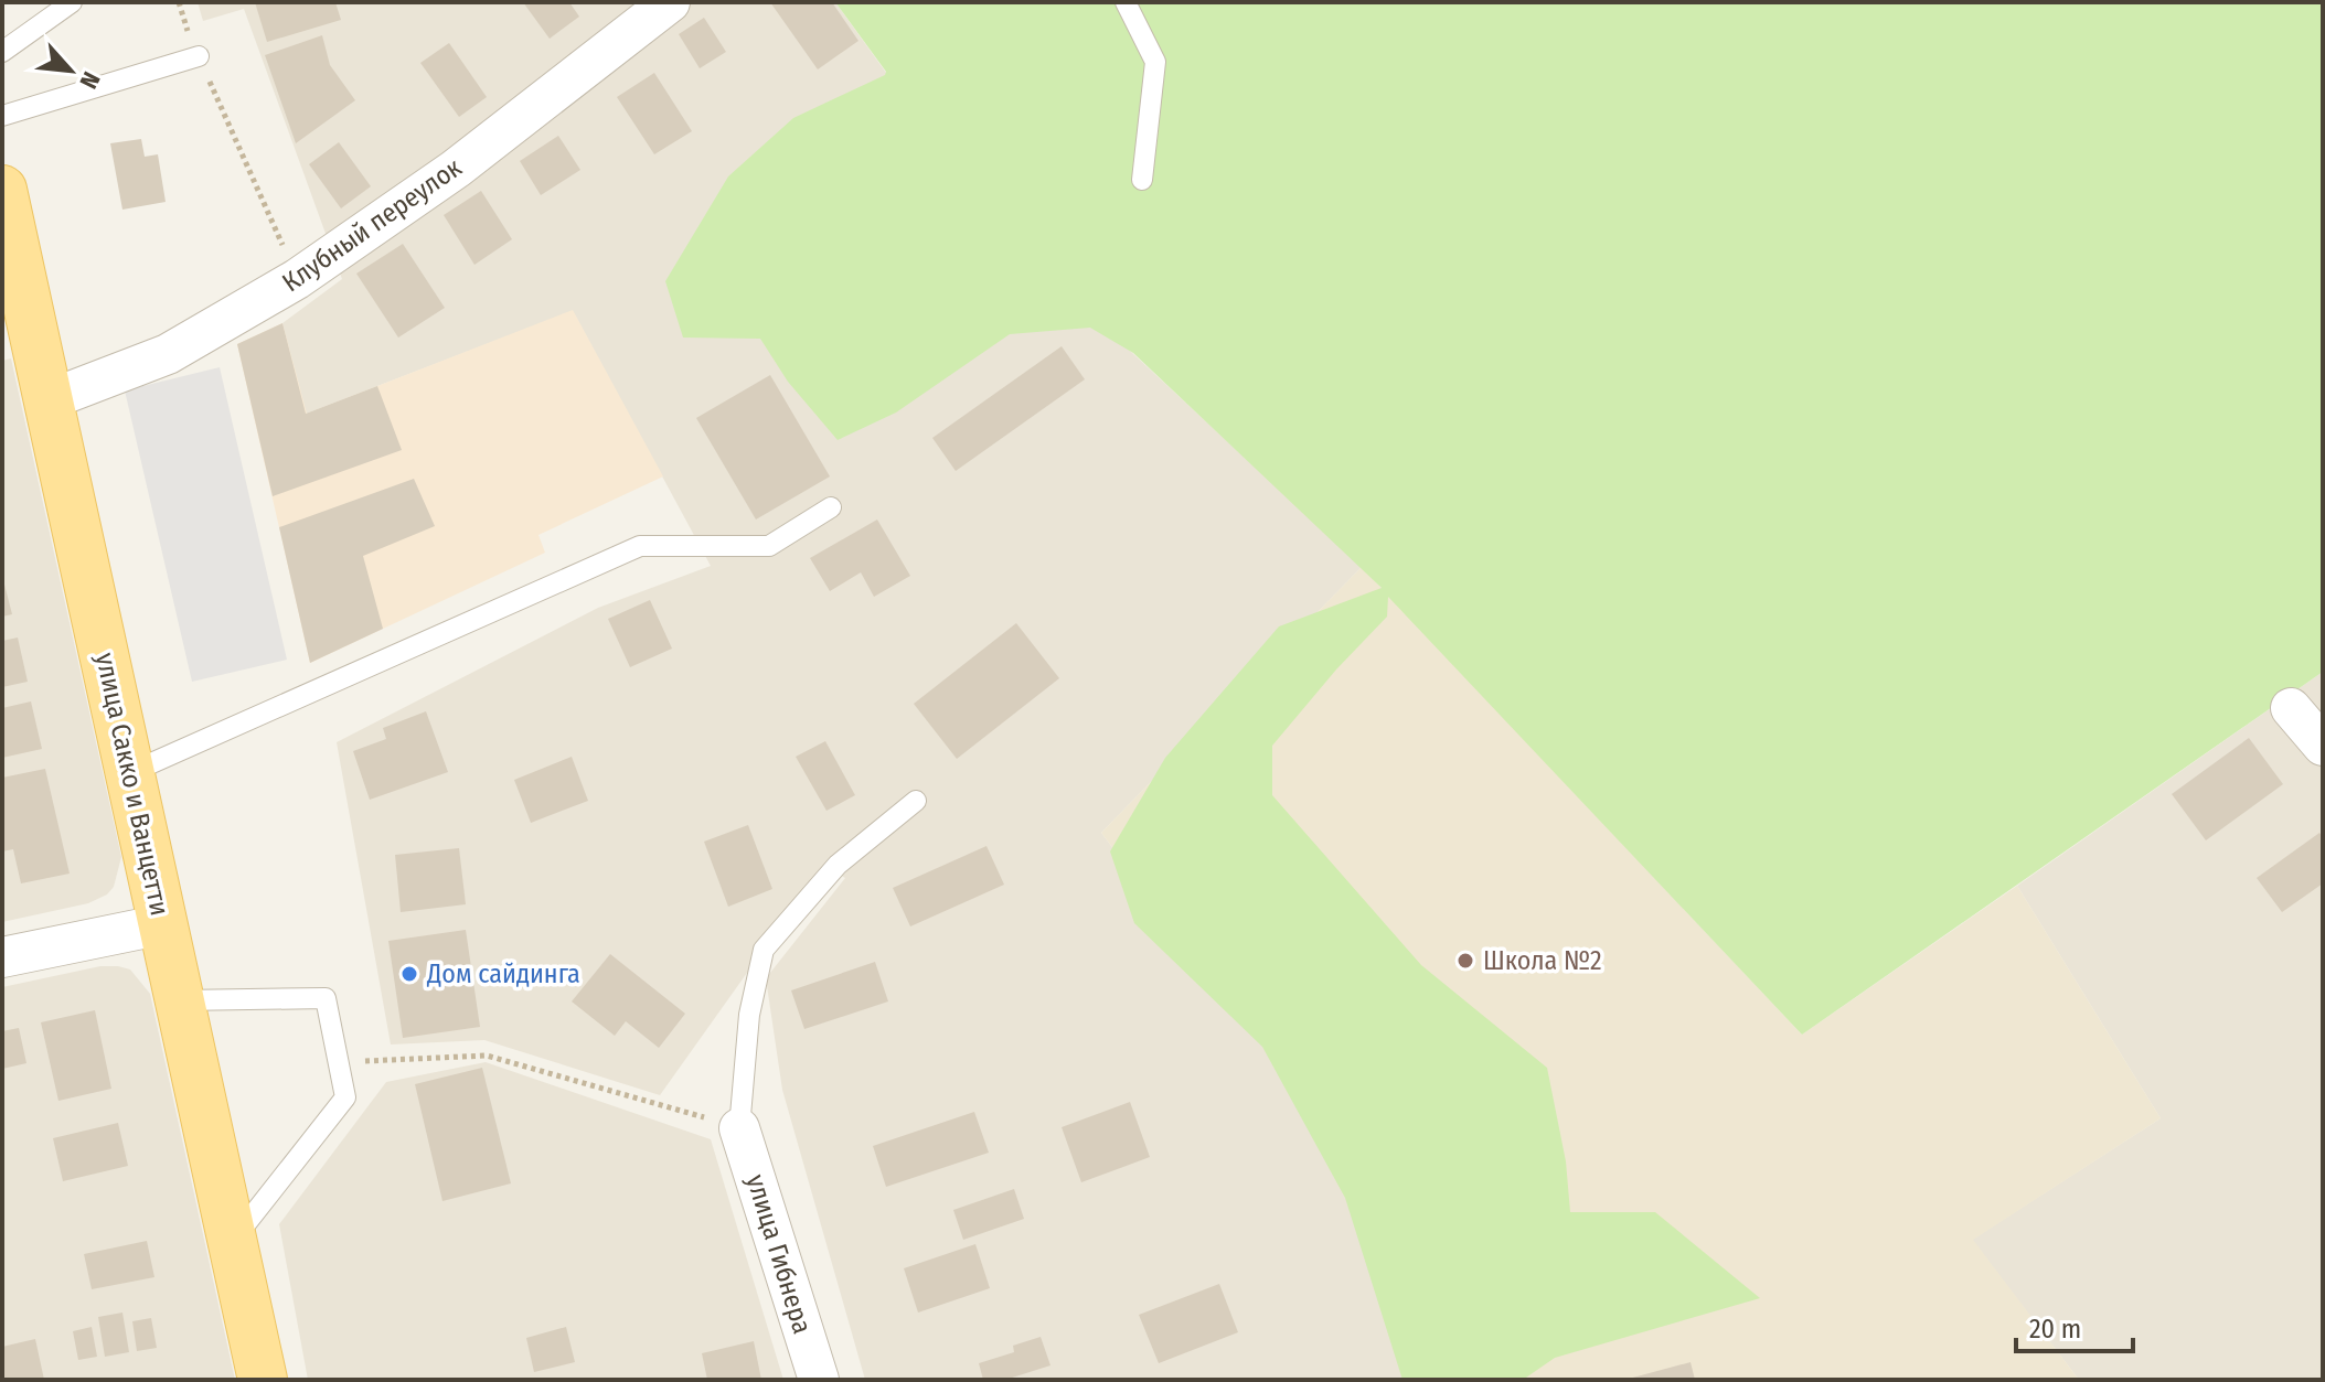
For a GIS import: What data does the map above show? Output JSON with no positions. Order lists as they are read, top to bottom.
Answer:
{
  "streets": {
    "main road": ["улица Сакко и Ванцетти"],
    "street": ["Клубный переулок", "улица Гибнера"]
  },
  "crossings": [
    ["Клубный переулок", "улица Сакко и Ванцетти"]
  ],
  "places": ["Школа №2", "Дом сайдинга"],
  "scale_bar": "20 m",
  "north": "bottom right"
}
